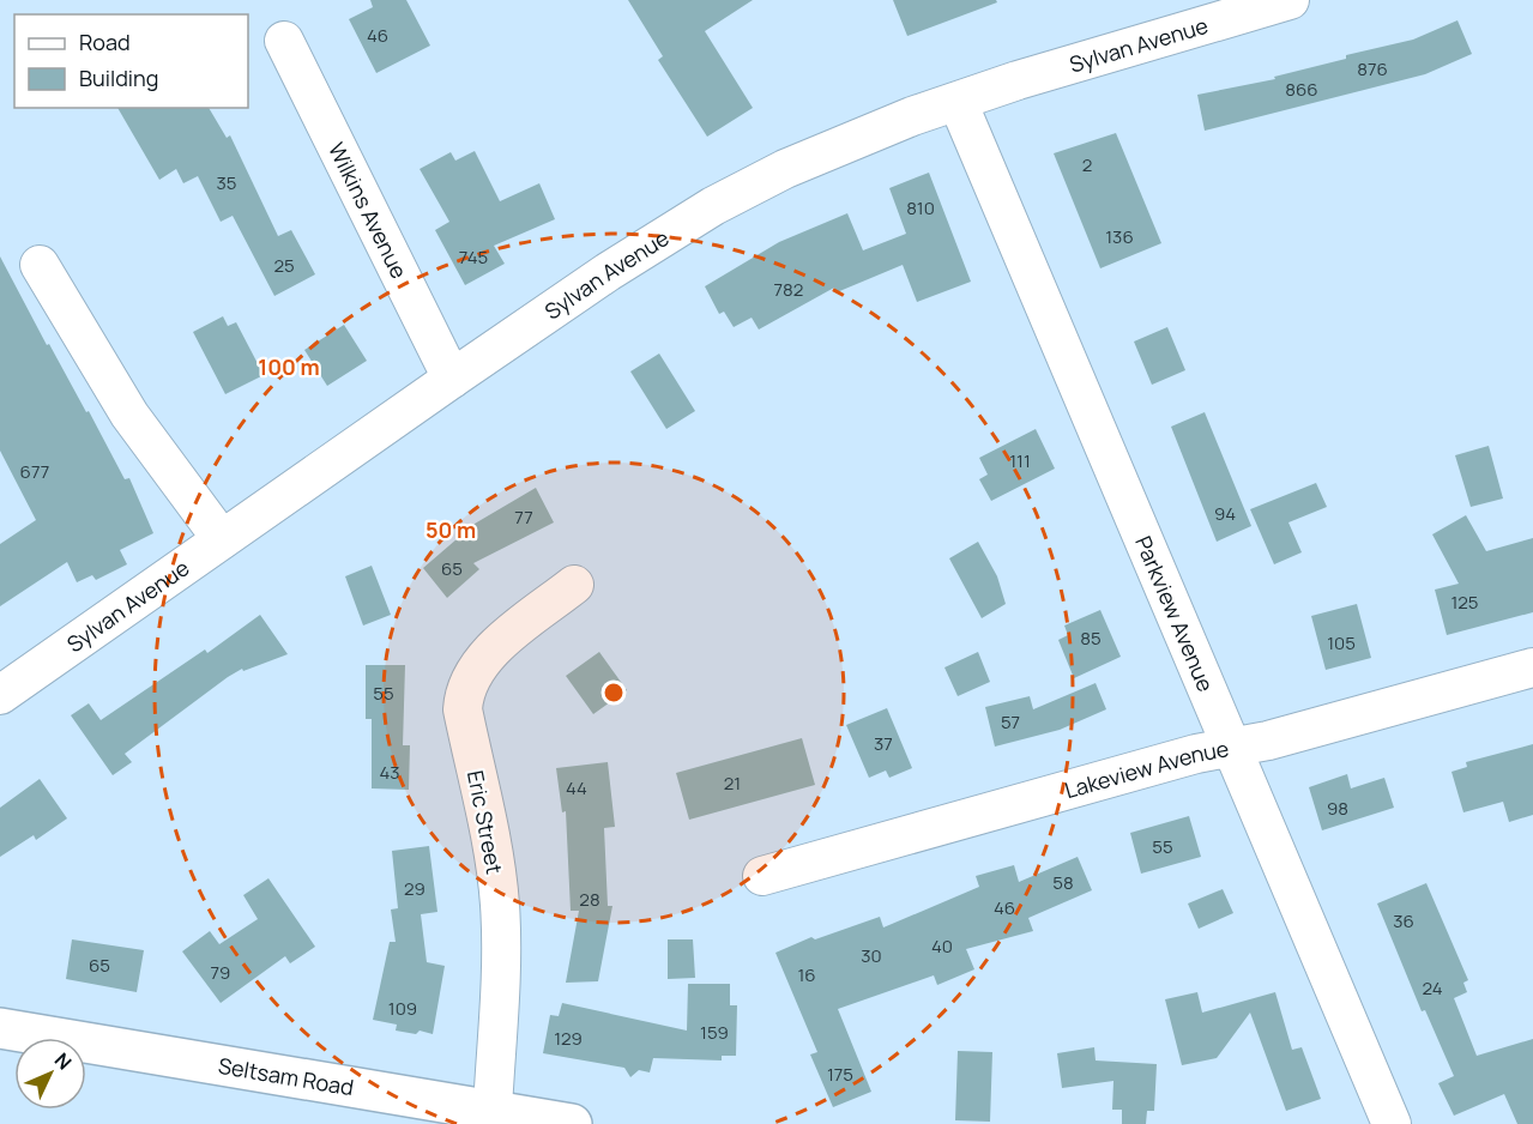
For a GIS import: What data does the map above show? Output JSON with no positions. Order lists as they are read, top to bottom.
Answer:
{
  "streets": {
    "main road": ["Seltsam Road"],
    "street": [
      "Sylvan Avenue",
      "Wilkins Avenue",
      "Parkview Avenue",
      "Lakeview Avenue",
      "Eric Street"
    ]
  },
  "crossings": [
    ["Sylvan Avenue", "Wilkins Avenue"],
    ["Sylvan Avenue", "Parkview Avenue"],
    ["Parkview Avenue", "Lakeview Avenue"],
    ["Eric Street", "Seltsam Road"]
  ],
  "house_numbers": [
    "46",
    "876",
    "866",
    "2",
    "35",
    "810",
    "136",
    "745",
    "25",
    "782",
    "111",
    "677",
    "94",
    "77",
    "65",
    "125",
    "85",
    "105",
    "55",
    "57",
    "37",
    "43",
    "21",
    "44",
    "98",
    "55",
    "58",
    "29",
    "28",
    "46",
    "36",
    "40",
    "30",
    "65",
    "79",
    "16",
    "24",
    "109",
    "159",
    "129",
    "175"
  ],
  "legend": ["Road", "Building"],
  "north": "top right",
  "rings": ["100 m", "50 m"]
}
